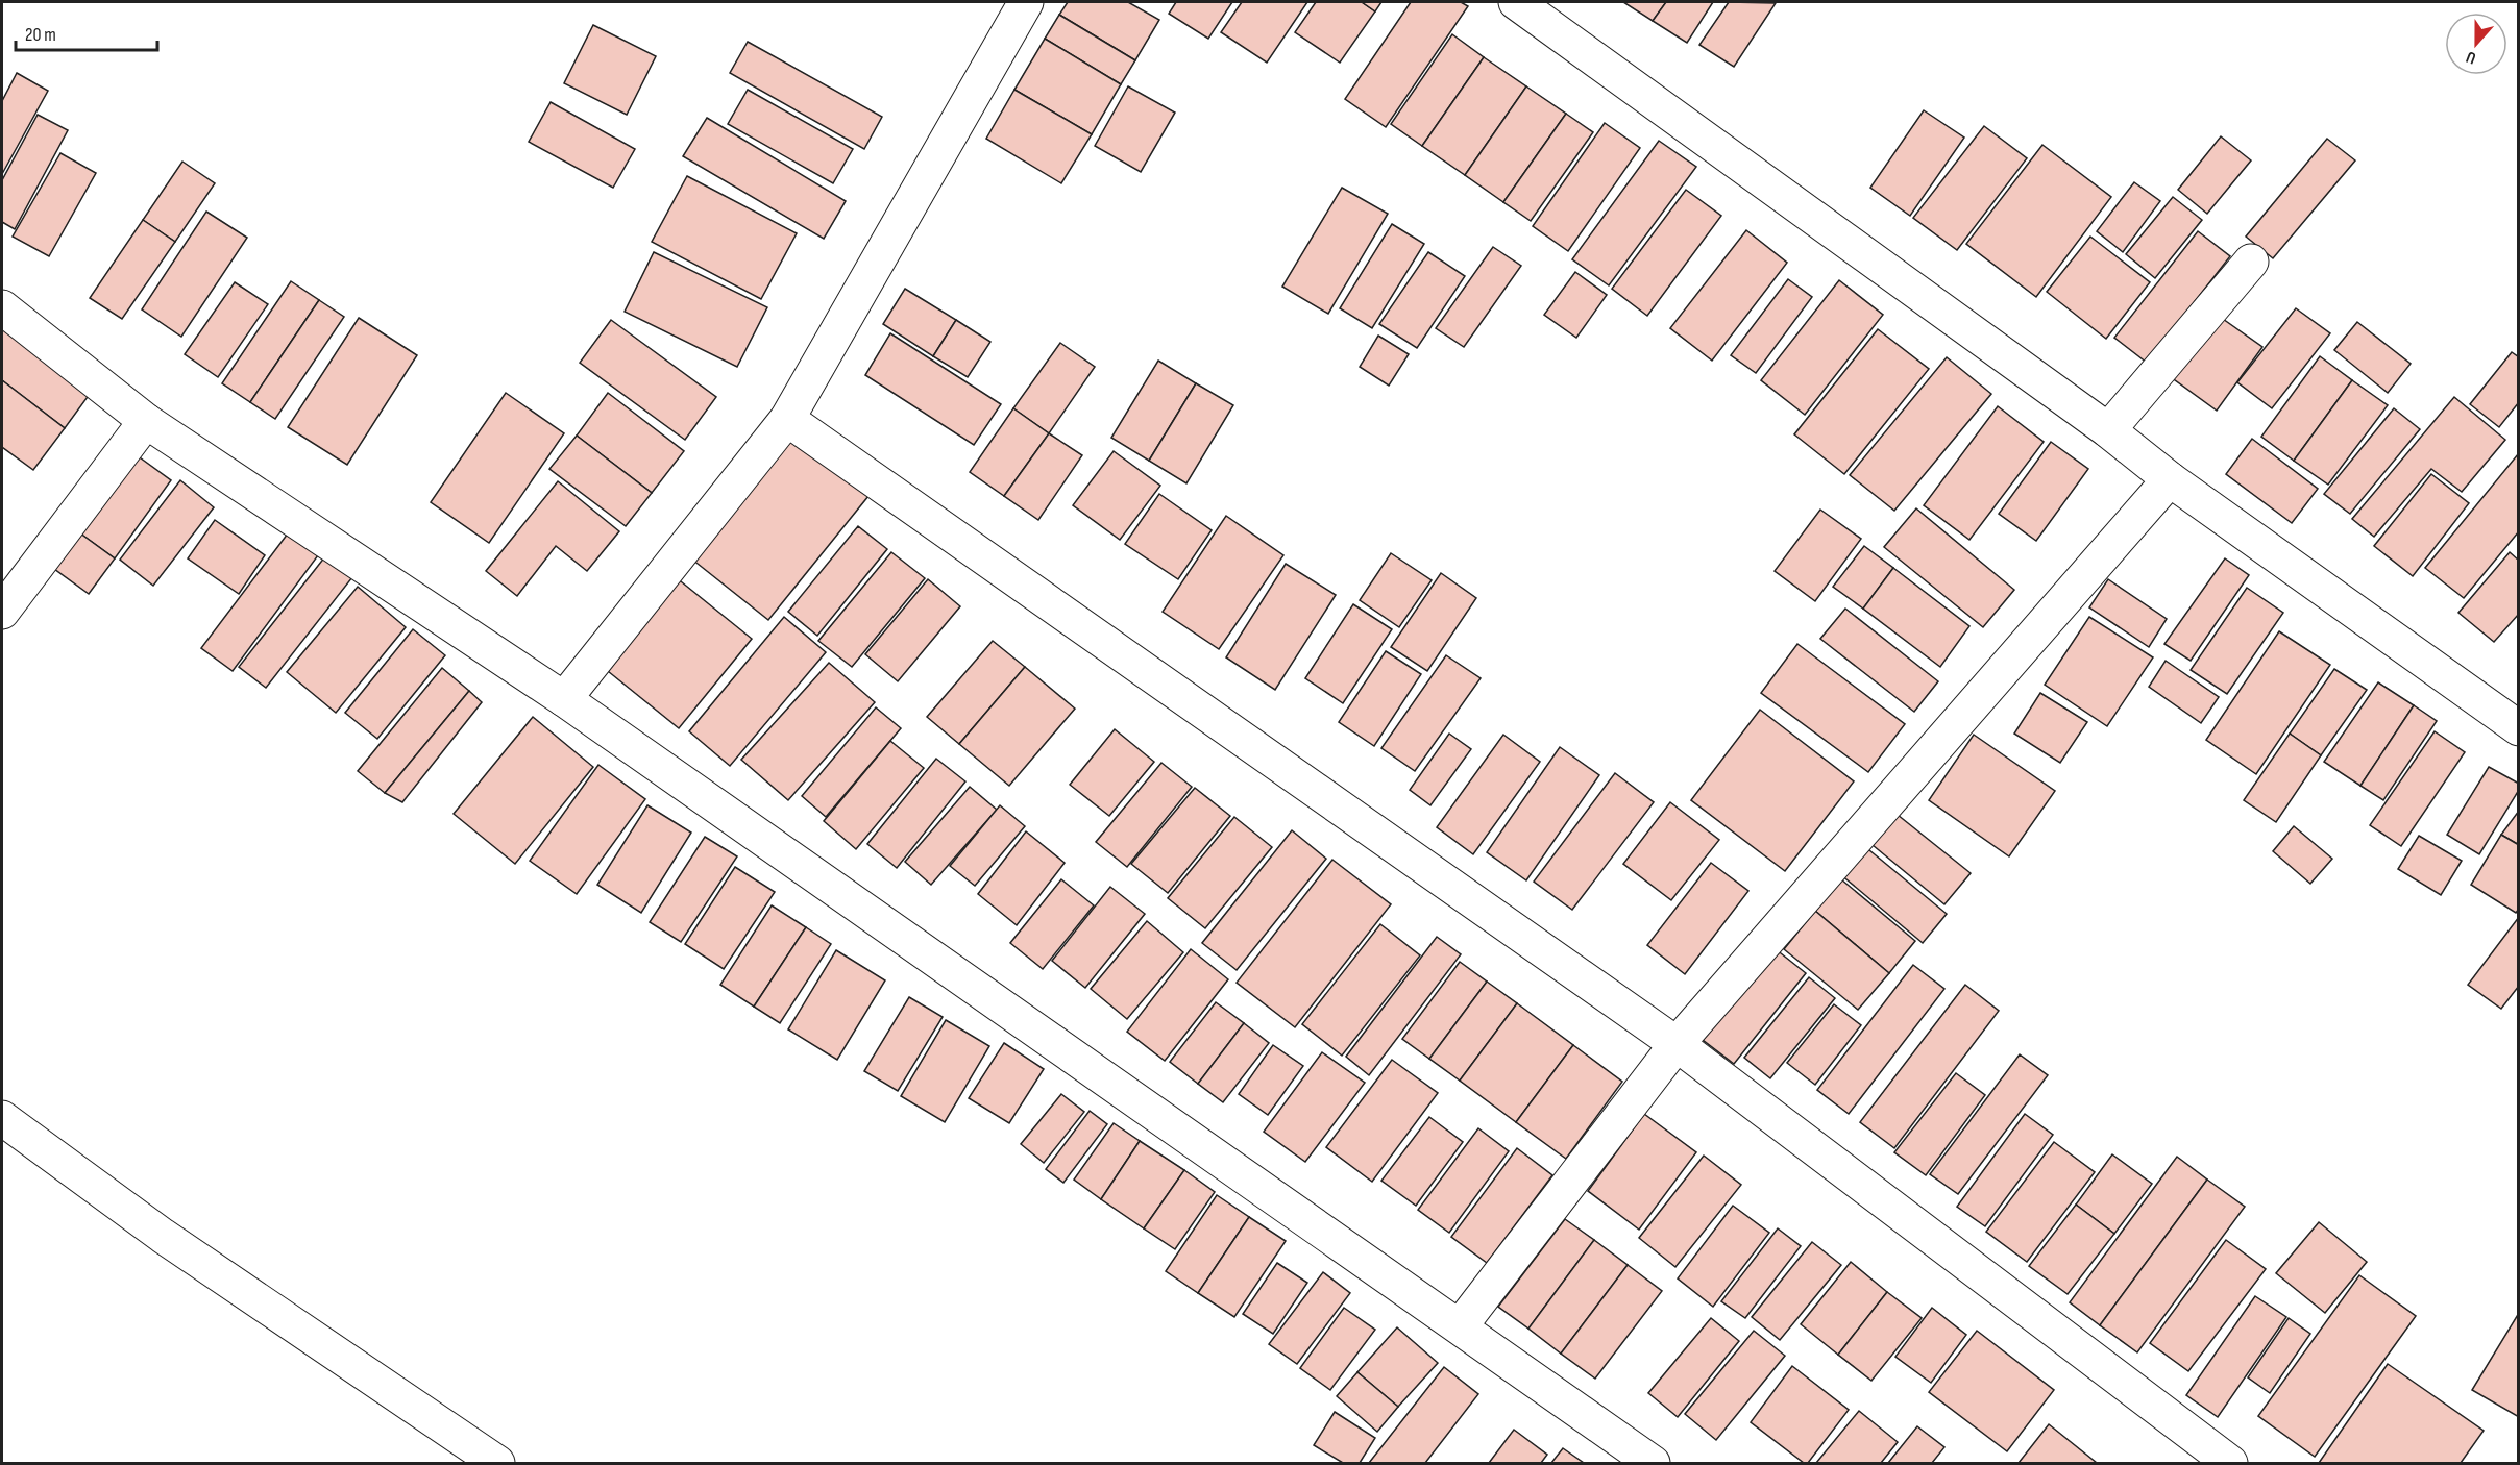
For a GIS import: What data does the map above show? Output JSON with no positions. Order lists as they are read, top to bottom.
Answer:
{
  "scale_bar": "20 m",
  "north": "bottom"
}
